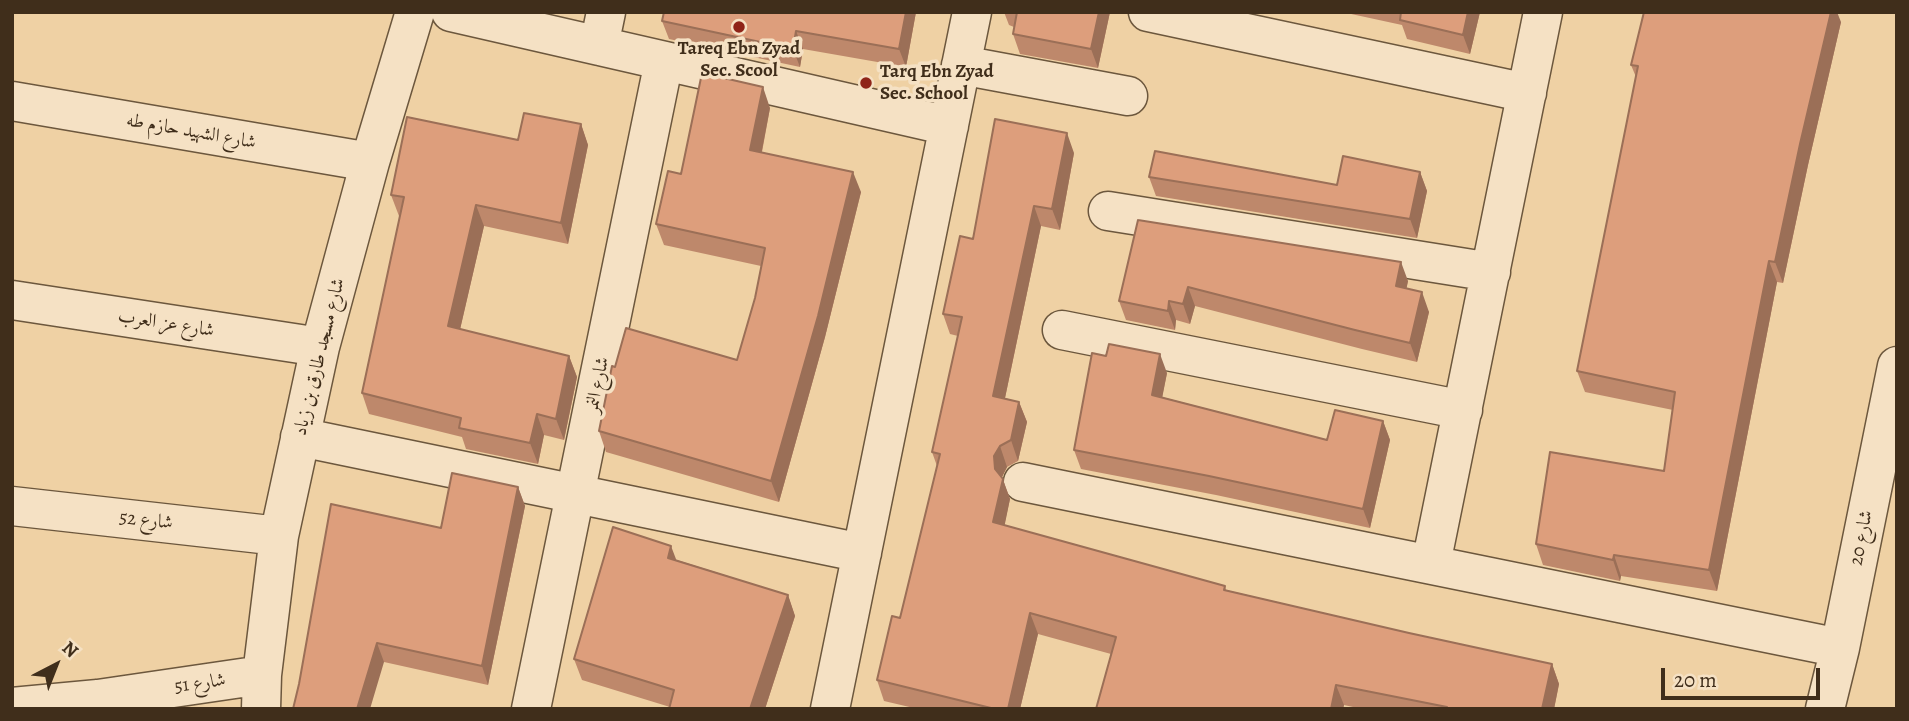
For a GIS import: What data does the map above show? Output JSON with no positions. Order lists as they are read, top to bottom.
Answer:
{
  "streets": {
    "street": [
      "شارع الشهيد حازم طه",
      "شارع عز العرب",
      "شارع مسجد طارق بن زياد",
      "شارع النمر",
      "شارع 52",
      "شارع 20",
      "شارع 51"
    ]
  },
  "crossings": [
    ["شارع الشهيد حازم طه", "شارع مسجد طارق بن زياد"],
    ["شارع عز العرب", "شارع مسجد طارق بن زياد"],
    ["شارع مسجد طارق بن زياد", "شارع 52"],
    ["شارع مسجد طارق بن زياد", "شارع 51"]
  ],
  "places": ["Tareq Ebn Zyad Sec. Scool", "Tarq Ebn Zyad Sec. School"],
  "scale_bar": "20 m",
  "north": "top right"
}
